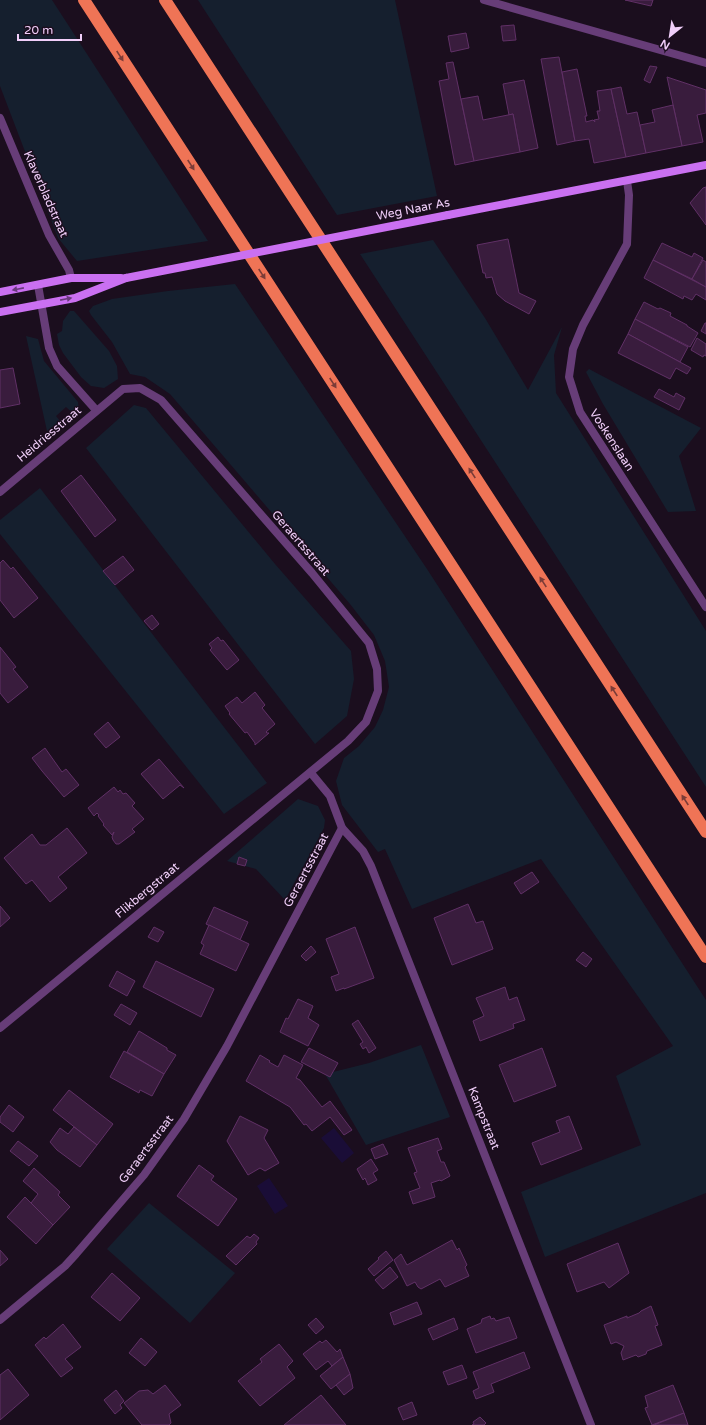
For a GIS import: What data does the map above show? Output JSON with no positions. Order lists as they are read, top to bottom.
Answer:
{
  "streets": {
    "main road": ["Weg Naar As"],
    "street": [
      "Klaverbladstraat",
      "Heidriesstraat",
      "Voskenslaan",
      "Geraertsstraat",
      "Flikbergstraat",
      "Kampstraat"
    ]
  },
  "crossings": [
    ["Klaverbladstraat", "Weg Naar As"],
    ["Weg Naar As", "Voskenslaan"],
    ["Heidriesstraat", "Geraertsstraat"],
    ["Geraertsstraat", "Flikbergstraat"],
    ["Geraertsstraat", "Kampstraat"]
  ],
  "scale_bar": "20 m",
  "north": "bottom left"
}
